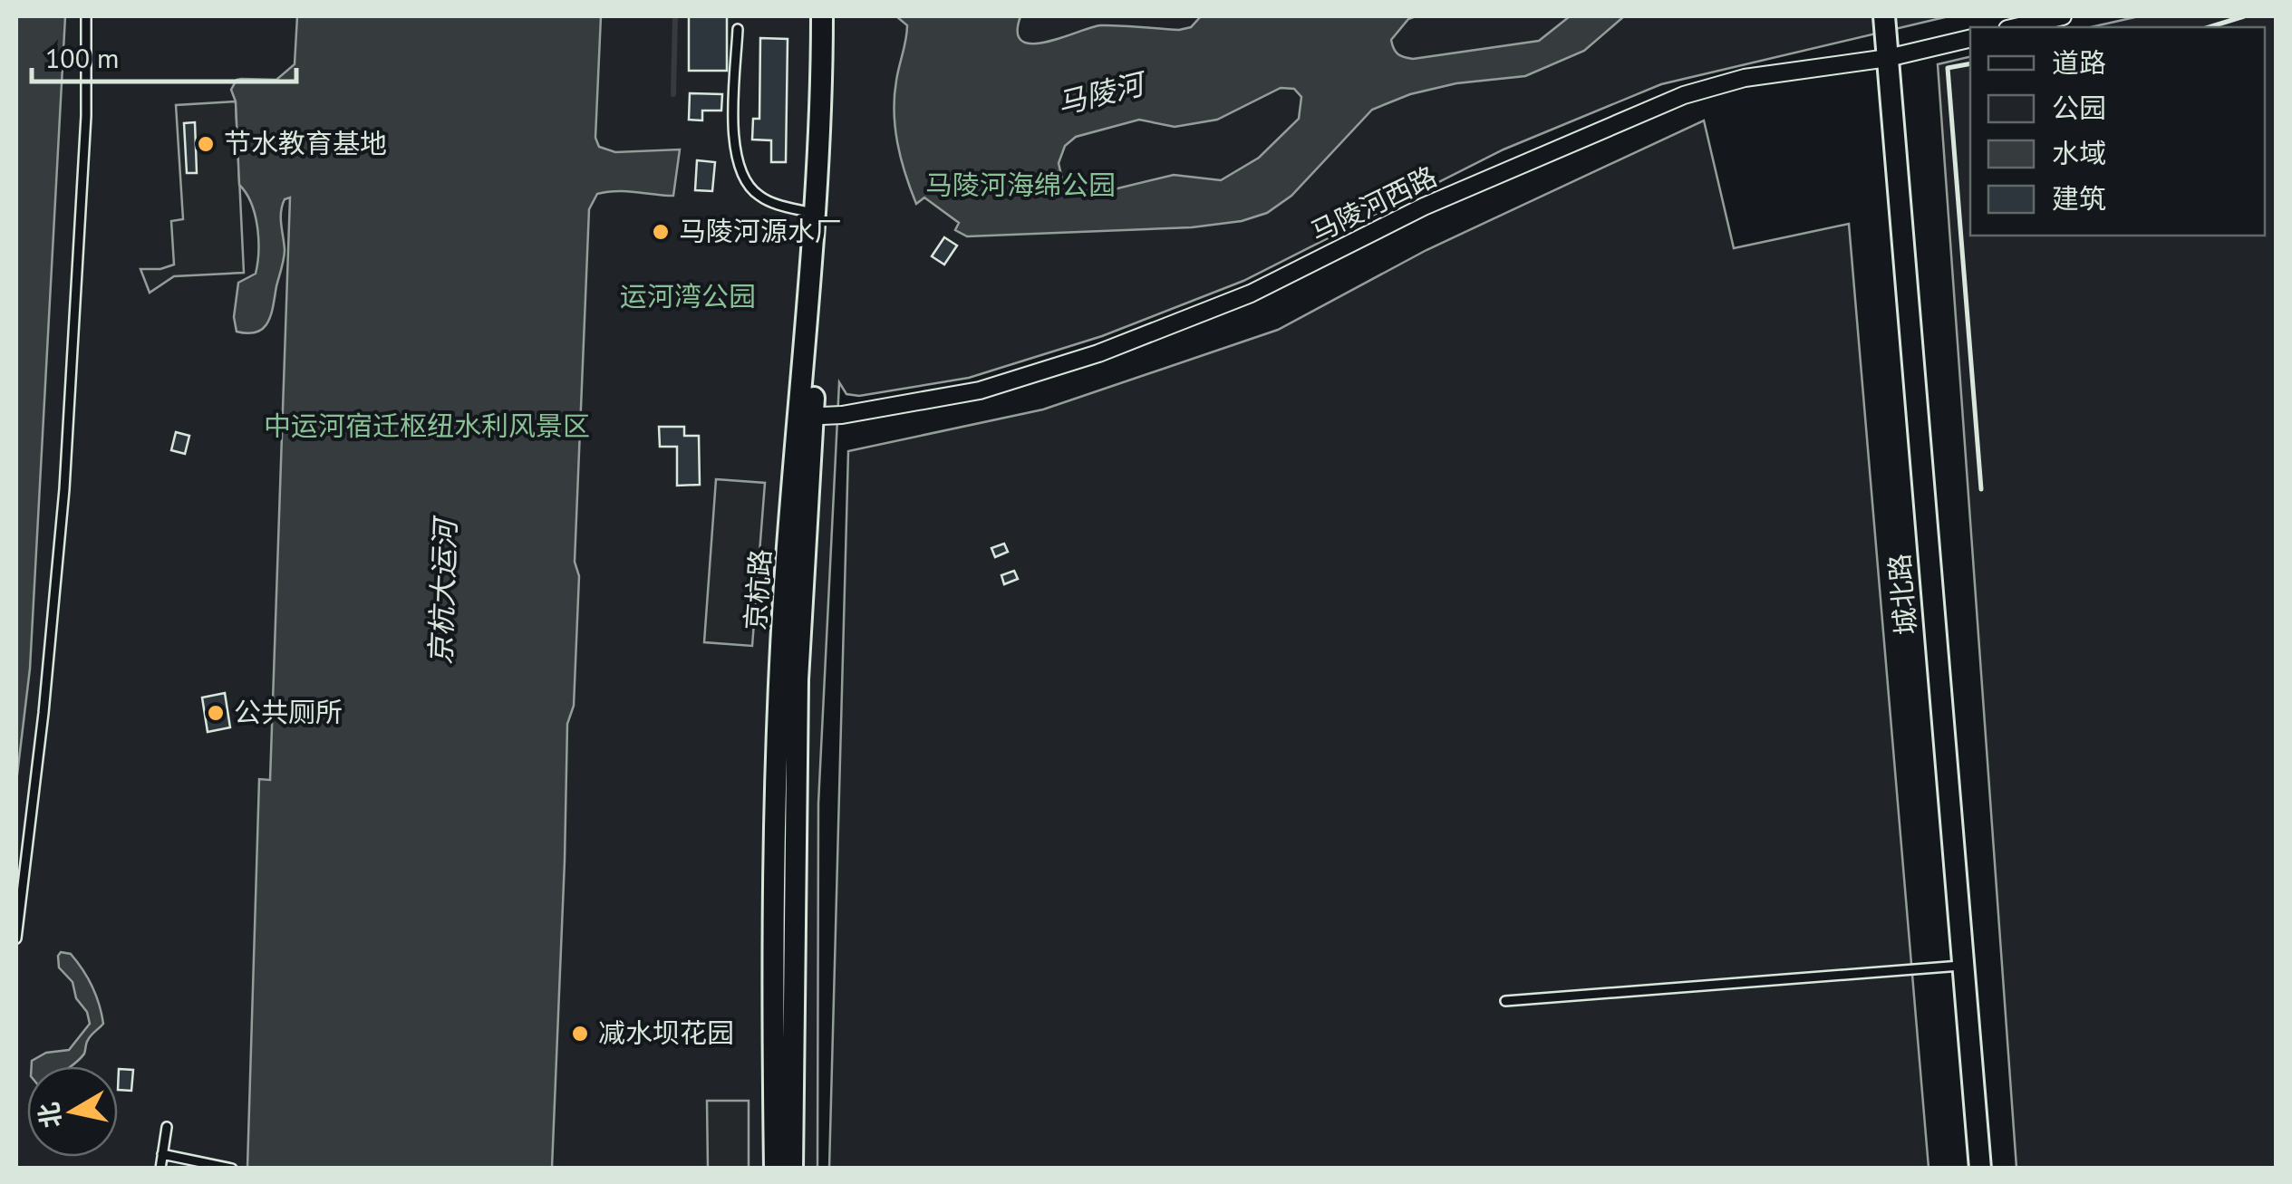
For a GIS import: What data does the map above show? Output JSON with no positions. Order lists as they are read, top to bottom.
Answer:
{
  "streets": {
    "street": ["马陵河西路", "京杭路", "城北路"]
  },
  "crossings": [
    ["马陵河西路", "京杭路"],
    ["马陵河西路", "城北路"]
  ],
  "water": ["马陵河", "京杭大运河"],
  "parks": ["马陵河海绵公园", "运河湾公园", "中运河宿迁枢纽水利风景区"],
  "places": [
    "节水教育基地",
    "马陵河源水厂",
    "公共厕所",
    "减水坝花园"
  ],
  "legend": [
    "道路",
    "公园",
    "水域",
    "建筑"
  ],
  "scale_bar": "100 m",
  "north": "left"
}
